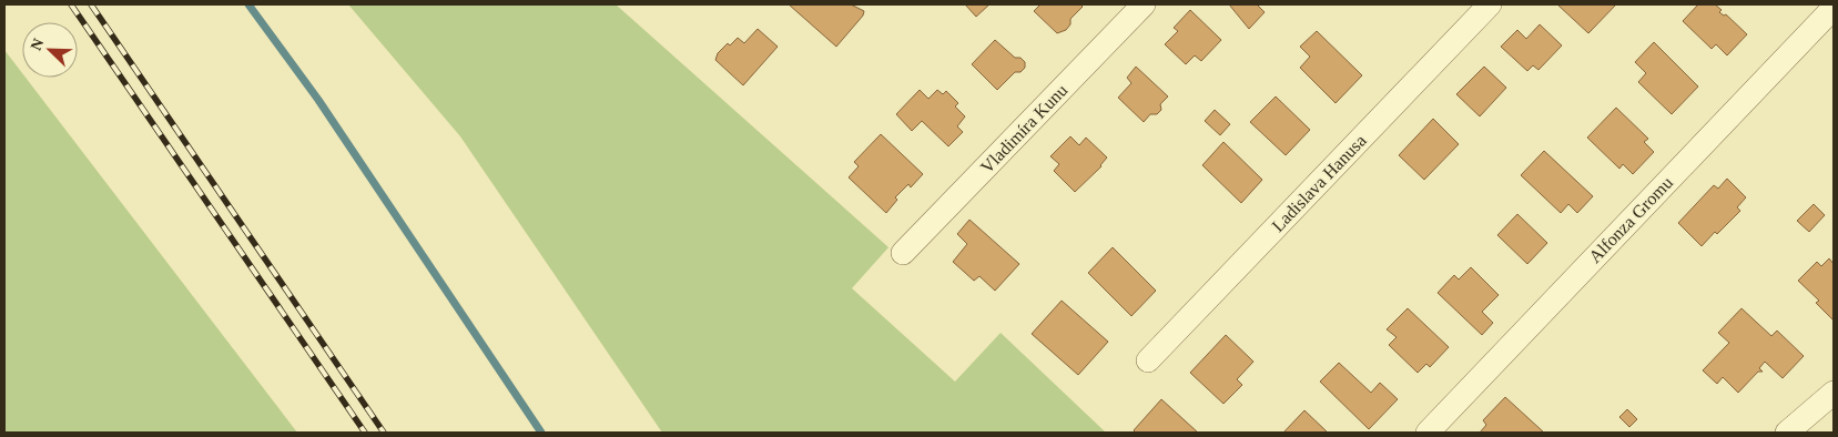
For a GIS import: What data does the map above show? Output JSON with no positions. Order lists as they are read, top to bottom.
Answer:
{
  "streets": {
    "street": ["Vladimíra Kunu", "Ladislava Hanusa", "Alfonza Gromu"]
  },
  "north": "top left"
}
